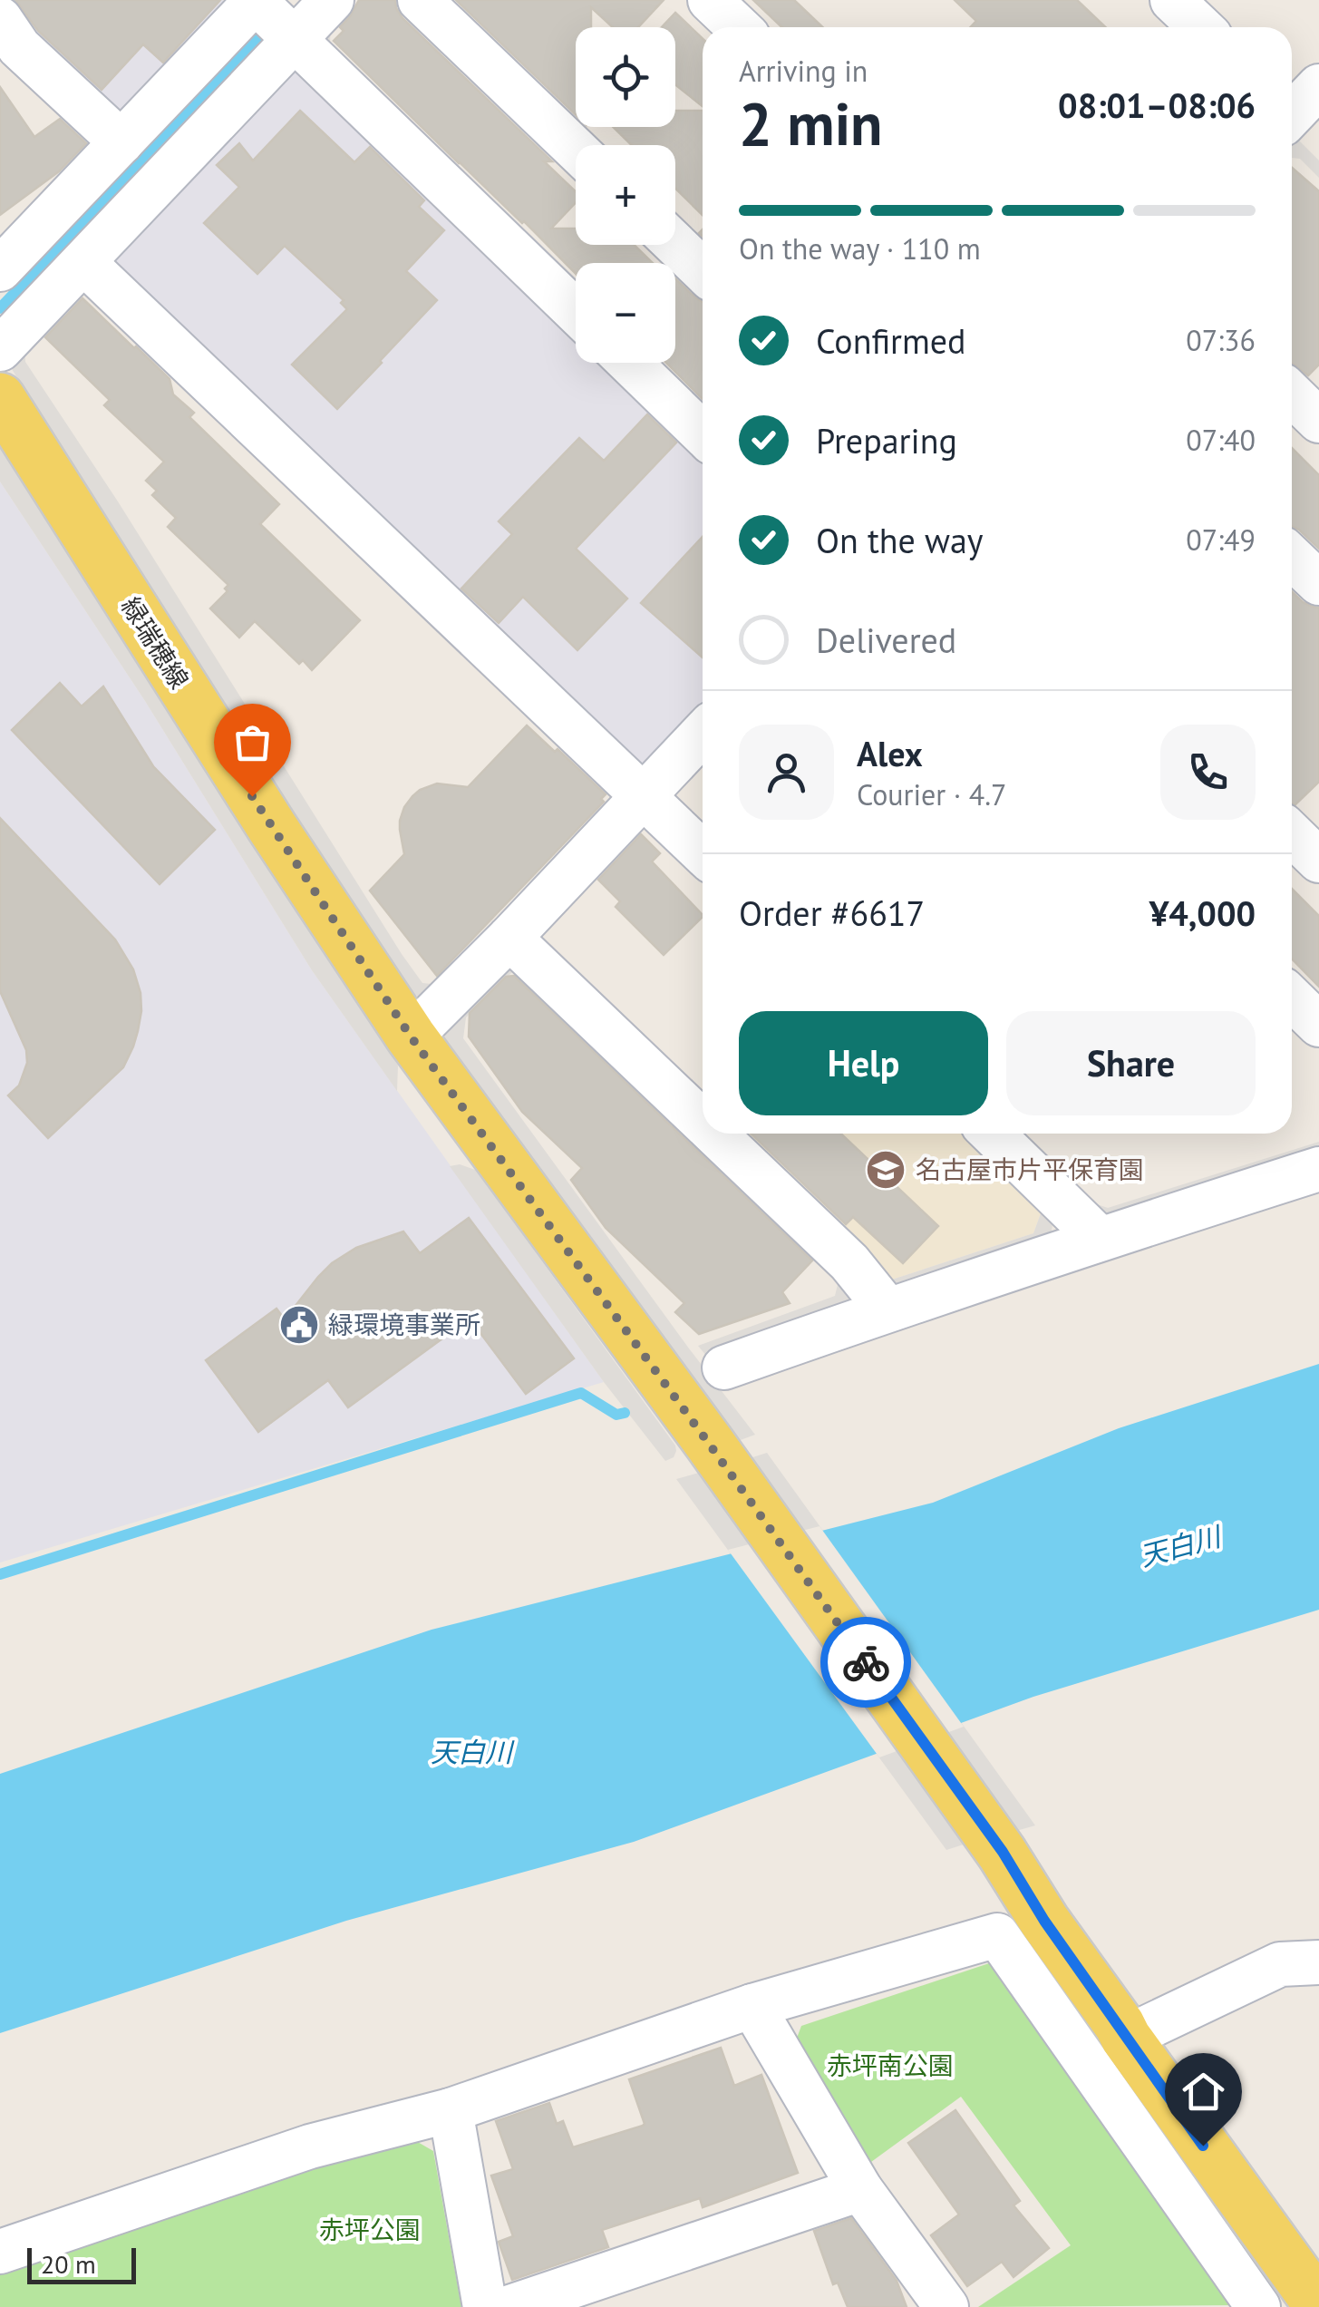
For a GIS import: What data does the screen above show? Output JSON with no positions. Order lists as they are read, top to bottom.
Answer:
{
  "streets": {
    "main road": ["緑瑞穂線"]
  },
  "water": ["天白川"],
  "parks": ["赤坪南公園", "赤坪公園"],
  "places": {
    "school or university": ["名古屋市片平保育園"],
    "public building": ["緑環境事業所"]
  },
  "scale_bar": "20 m",
  "page": {
    "map_buttons": ["+", "−"],
    "heading": ["2 min", "Arriving in", "08:01–08:06"],
    "panel": [
      "Alex",
      "Courier · 4.7",
      "Order #6617",
      "¥4,000"
    ],
    "bar": "On the way · 110 m",
    "list": [
      ["Confirmed", "07:36"],
      ["Preparing", "07:40"],
      ["On the way", "07:49"],
      "Delivered"
    ],
    "buttons": ["Help", "Share"],
    "scale": "20 m"
  }
}
